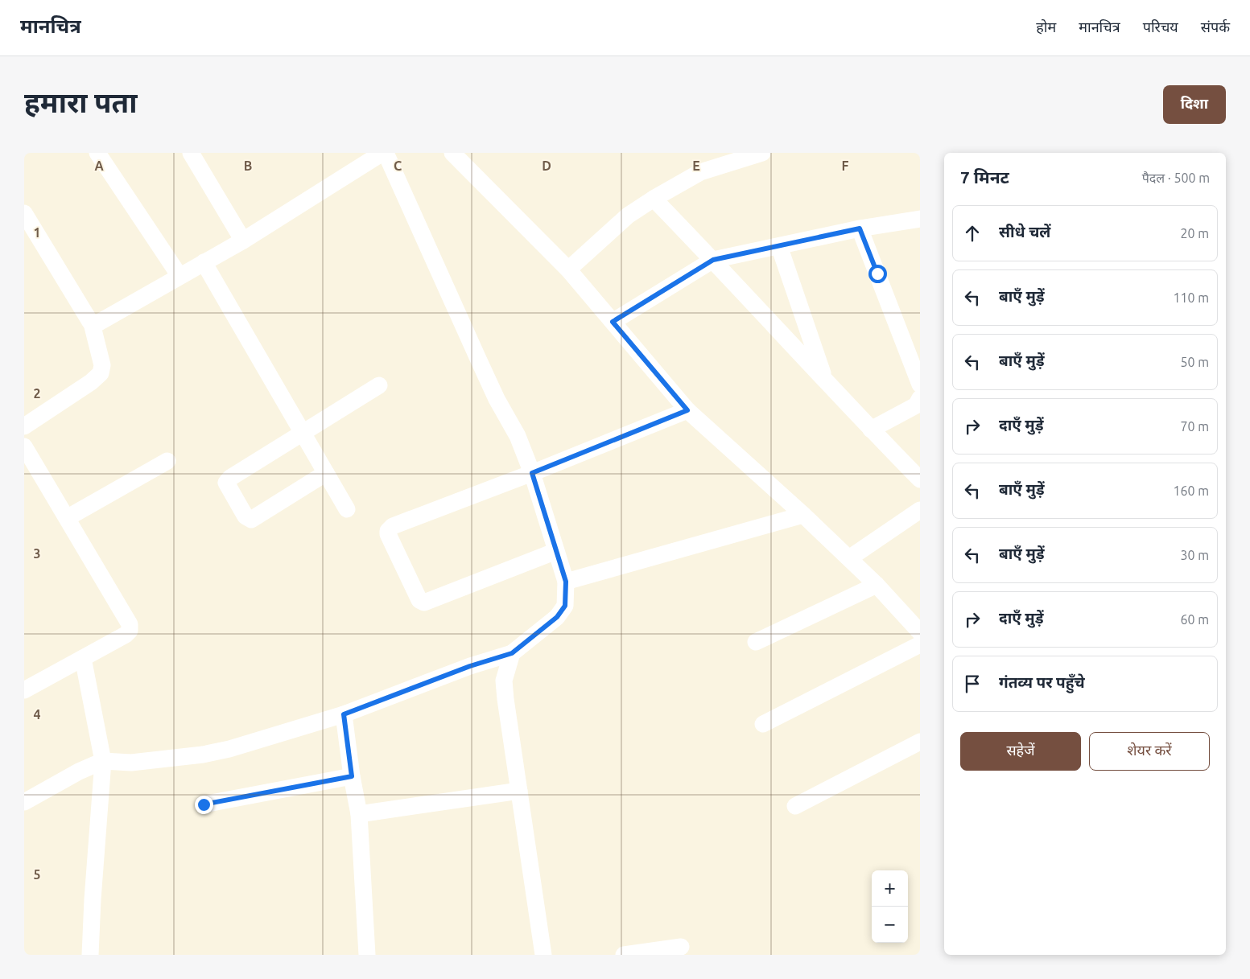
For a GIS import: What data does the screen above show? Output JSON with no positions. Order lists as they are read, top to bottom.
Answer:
{
  "page": {
    "header": "मानचित्र",
    "nav": [
      "होम",
      "मानचित्र",
      "परिचय",
      "संपर्क"
    ],
    "buttons": [
      "दिशा",
      ["सहेजें", "शेयर करें"]
    ],
    "title": "हमारा पता",
    "heading": ["7 मिनट", "पैदल · 500 m"],
    "list": [
      ["सीधे चलें", "20 m"],
      ["बाएँ मुड़ें", "110 m"],
      ["बाएँ मुड़ें", "50 m"],
      ["दाएँ मुड़ें", "70 m"],
      ["बाएँ मुड़ें", "160 m"],
      ["बाएँ मुड़ें", "30 m"],
      ["दाएँ मुड़ें", "60 m"],
      "गंतव्य पर पहुँचे"
    ],
    "map_buttons": ["+", "−"]
  },
  "grid": {
    "columns": [
      "A",
      "B",
      "C",
      "D",
      "E",
      "F"
    ],
    "rows": [
      "1",
      "2",
      "3",
      "4",
      "5"
    ]
  }
}
